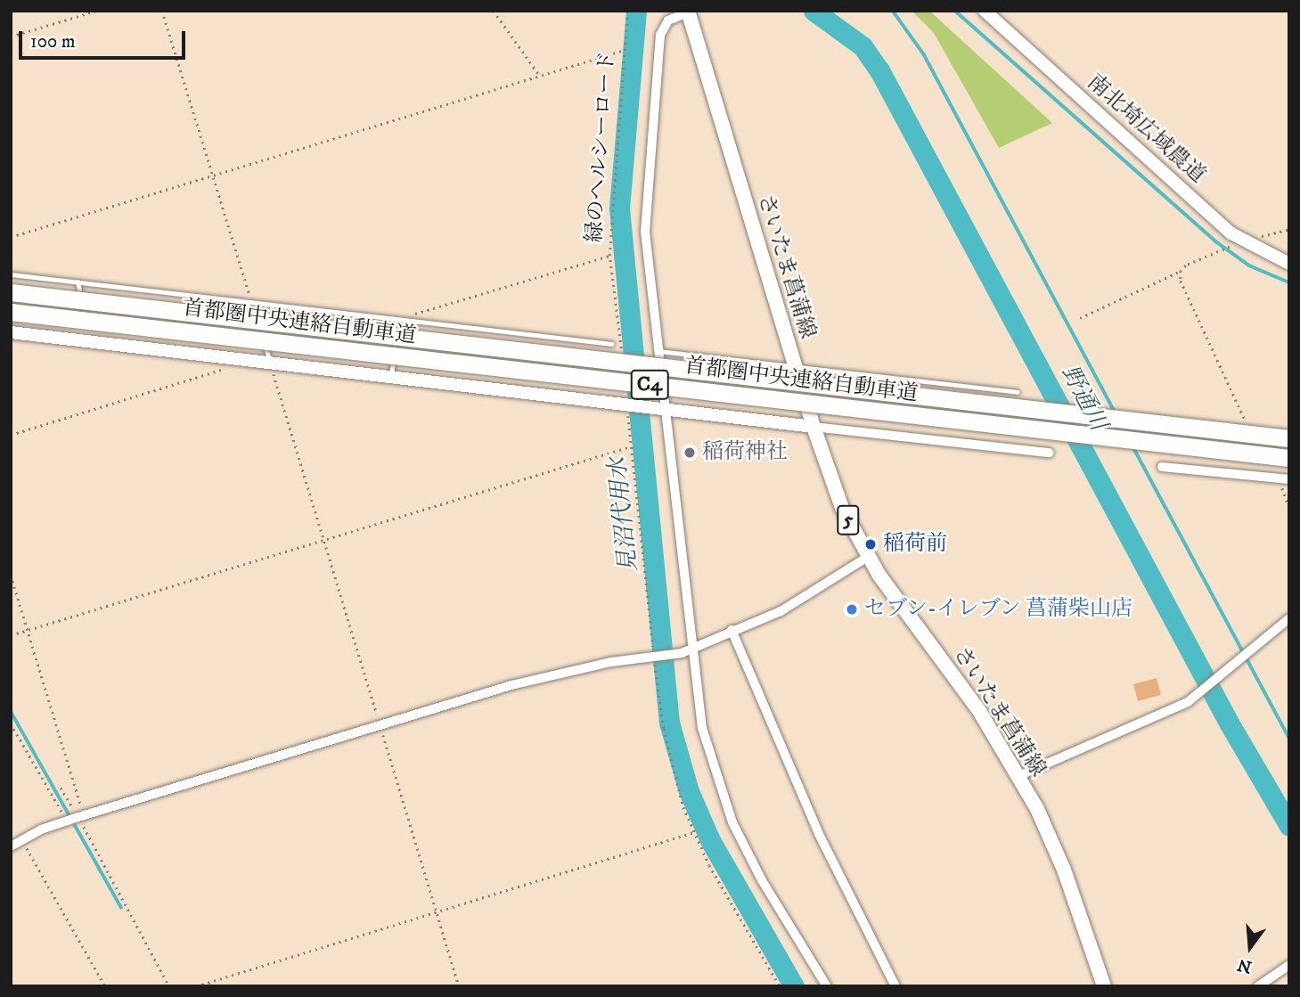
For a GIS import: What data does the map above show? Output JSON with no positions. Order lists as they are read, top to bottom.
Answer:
{
  "streets": {
    "highway": ["首都圏中央連絡自動車道", "C4"],
    "main road": ["さいたま菖蒲線", "5"],
    "street": ["南北埼広域農道"],
    "path": ["緑のヘルシーロード"]
  },
  "water": ["野通川", "見沼代用水"],
  "places": ["稲荷神社", "稲荷前", "セブン-イレブン 菖蒲柴山店"],
  "scale_bar": "100 m",
  "north": "bottom"
}
